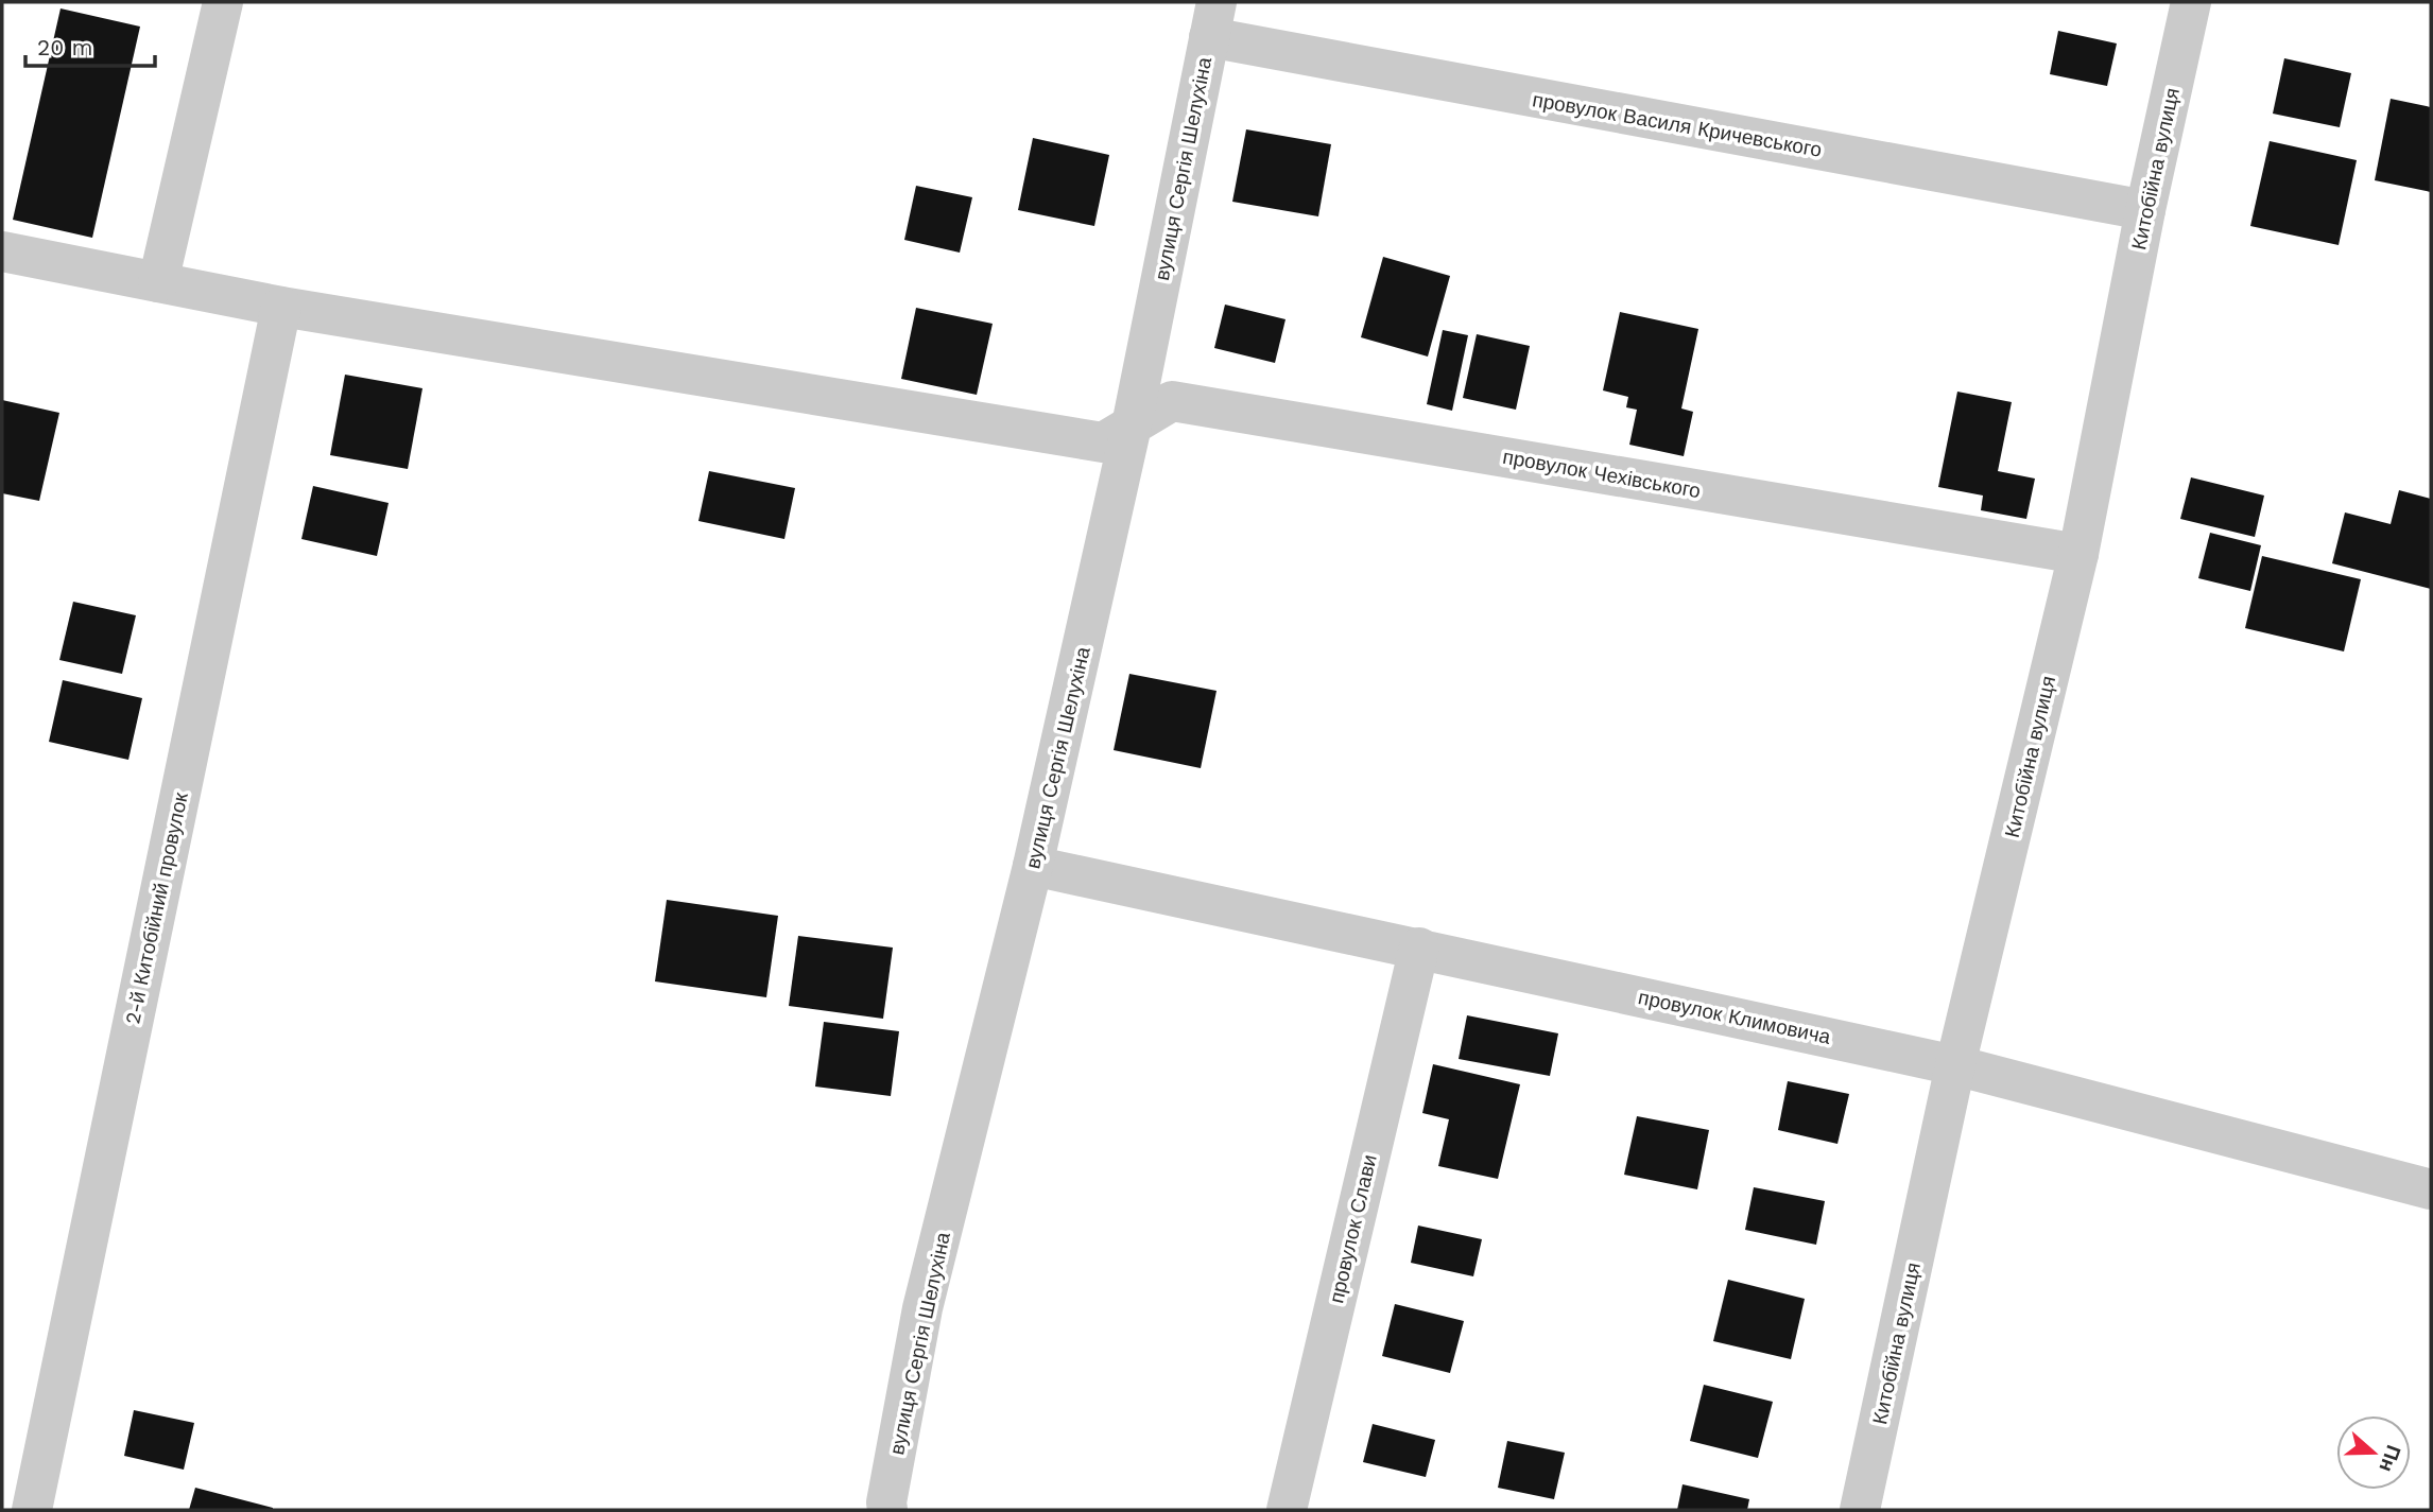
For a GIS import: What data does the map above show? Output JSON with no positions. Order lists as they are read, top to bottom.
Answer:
{
  "streets": {
    "street": [
      "провулок Василя Кричевського",
      "вулиця Сергія Шелухіна",
      "Китобійна вулиця",
      "провулок Чехівського",
      "2-й Китобійний провулок",
      "провулок Климовича",
      "провулок Слави"
    ]
  },
  "crossings": [
    ["провулок Василя Кричевського", "вулиця Сергія Шелухіна"],
    ["провулок Василя Кричевського", "Китобійна вулиця"],
    ["вулиця Сергія Шелухіна", "провулок Чехівського"],
    ["вулиця Сергія Шелухіна", "провулок Климовича"],
    ["Китобійна вулиця", "провулок Чехівського"],
    ["Китобійна вулиця", "провулок Климовича"],
    ["провулок Чехівського", "2-й Китобійний провулок"],
    ["провулок Климовича", "провулок Слави"]
  ],
  "scale_bar": "20 m",
  "north": "right"
}
